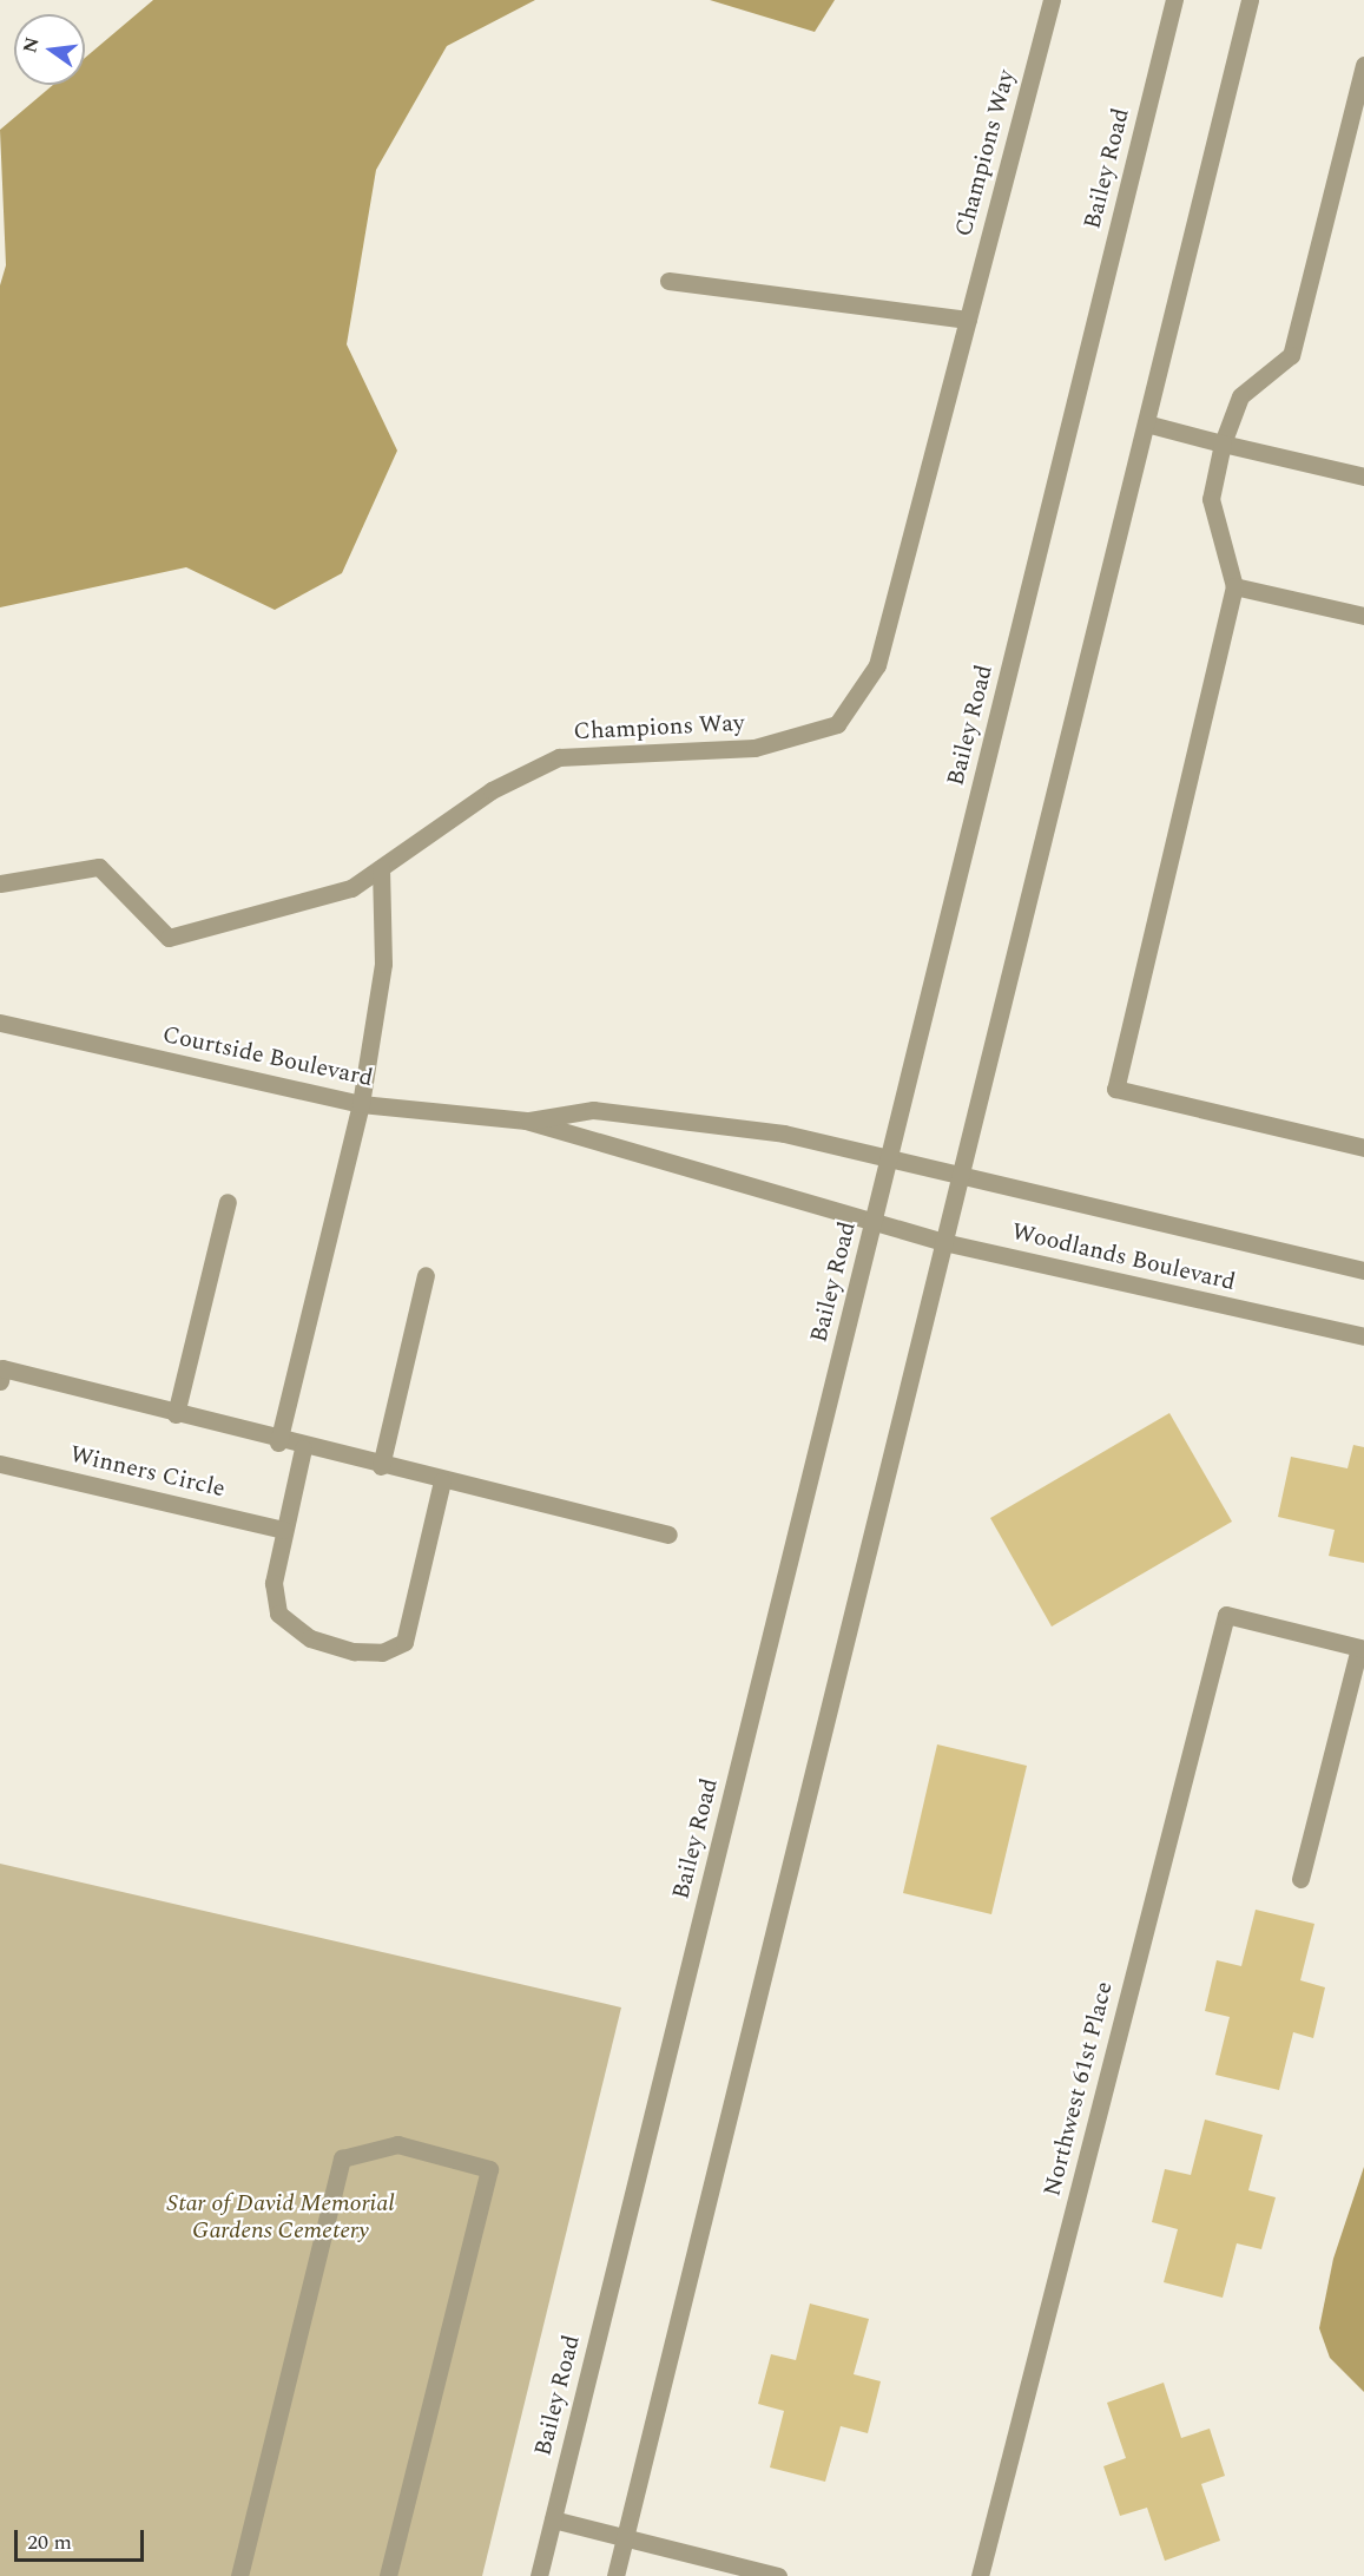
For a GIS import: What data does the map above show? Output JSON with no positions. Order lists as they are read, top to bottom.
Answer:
{
  "streets": {
    "street": [
      "Champions Way",
      "Bailey Road",
      "Courtside Boulevard",
      "Woodlands Boulevard",
      "Winners Circle",
      "Northwest 61st Place"
    ]
  },
  "crossings": [
    ["Bailey Road", "Courtside Boulevard"],
    ["Bailey Road", "Woodlands Boulevard"],
    ["Courtside Boulevard", "Woodlands Boulevard"]
  ],
  "parks": ["Star of David Memorial Gardens Cemetery"],
  "scale_bar": "20 m",
  "north": "left"
}
